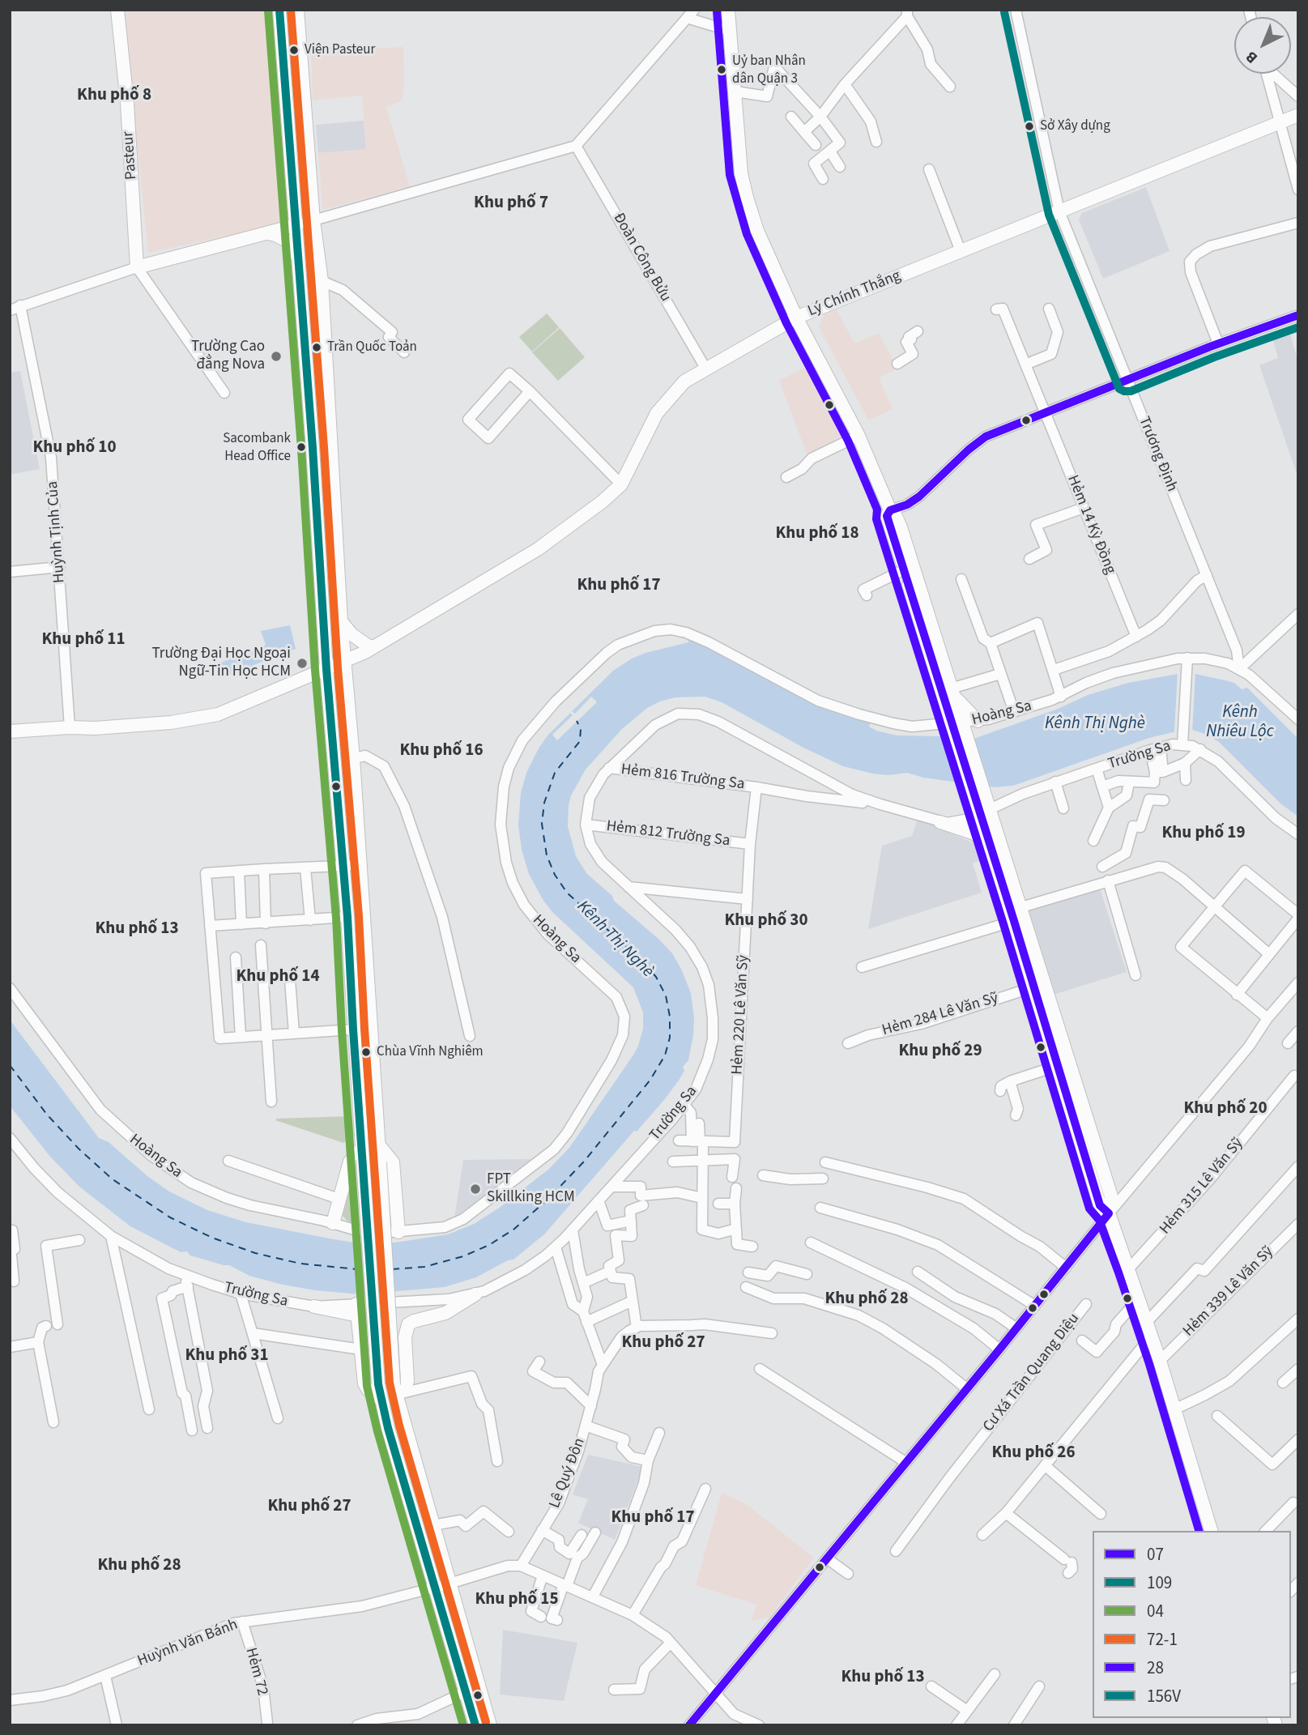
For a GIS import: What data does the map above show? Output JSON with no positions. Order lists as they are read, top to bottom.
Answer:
{
  "streets": {
    "main road": ["Pasteur", "Lý Chính Thắng"],
    "street": [
      "Đoàn Công Bửu",
      "Trương Định",
      "Hẻm 14 Kỳ Ðồng",
      "Huỳnh Tịnh Của",
      "Hoàng Sa",
      "Trường Sa",
      "Hẻm 816 Trường Sa",
      "Hẻm 812 Trường Sa",
      "Hẻm 220 Lê Văn Sỹ",
      "Hẻm 284 Lê Văn Sỹ",
      "Hẻm 315 Lê Văn Sỹ",
      "Hẻm 339 Lê Văn Sỹ",
      "Cư Xá Trần Quang Diệu",
      "Lê Quý Ðôn",
      "Huỳnh Văn Bánh",
      "Hẻm 72"
    ]
  },
  "crossings": [
    ["Đoàn Công Bửu", "Lý Chính Thắng"],
    ["Lý Chính Thắng", "Trương Định"],
    ["Lý Chính Thắng", "Huỳnh Tịnh Của"],
    ["Trương Định", "Hoàng Sa"],
    ["Trường Sa", "Hẻm 816 Trường Sa"],
    ["Trường Sa", "Hẻm 812 Trường Sa"],
    ["Hẻm 816 Trường Sa", "Hẻm 220 Lê Văn Sỹ"],
    ["Hẻm 812 Trường Sa", "Hẻm 220 Lê Văn Sỹ"],
    ["Huỳnh Văn Bánh", "Hẻm 72"]
  ],
  "districts": [
    "Khu phố 8",
    "Khu phố 7",
    "Khu phố 10",
    "Khu phố 18",
    "Khu phố 17",
    "Khu phố 11",
    "Khu phố 16",
    "Khu phố 19",
    "Khu phố 30",
    "Khu phố 13",
    "Khu phố 14",
    "Khu phố 29",
    "Khu phố 20",
    "Khu phố 28",
    "Khu phố 27",
    "Khu phố 31",
    "Khu phố 26",
    "Khu phố 27",
    "Khu phố 17",
    "Khu phố 28",
    "Khu phố 15",
    "Khu phố 13"
  ],
  "water": ["Kênh Nhiêu Lộc", "Kênh Thị Nghè"],
  "places": [
    "Viện Pasteur",
    "Uỷ ban Nhân dân Quận 3",
    "Sở Xây dựng",
    "Trần Quốc Toản",
    "Trường Cao đẳng Nova",
    "Sacombank Head Office",
    "Trường Đại Học Ngoại Ngữ-Tin Học HCM",
    "Chùa Vĩnh Nghiêm",
    "FPT Skillking HCM"
  ],
  "lines": [
    "transit line 109",
    "transit line 72-1",
    "transit line 04",
    "transit line 28",
    "transit line 156V",
    "transit line 07"
  ],
  "legend": [
    "07",
    "109",
    "04",
    "72-1",
    "28",
    "156V"
  ],
  "north": "bottom left"
}
